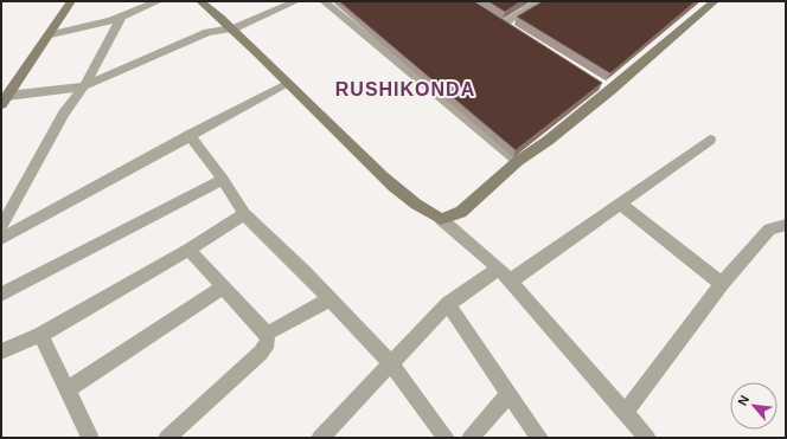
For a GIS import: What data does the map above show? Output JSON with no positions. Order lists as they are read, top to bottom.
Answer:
{
  "districts": ["RUSHIKONDA"],
  "north": "top left"
}
